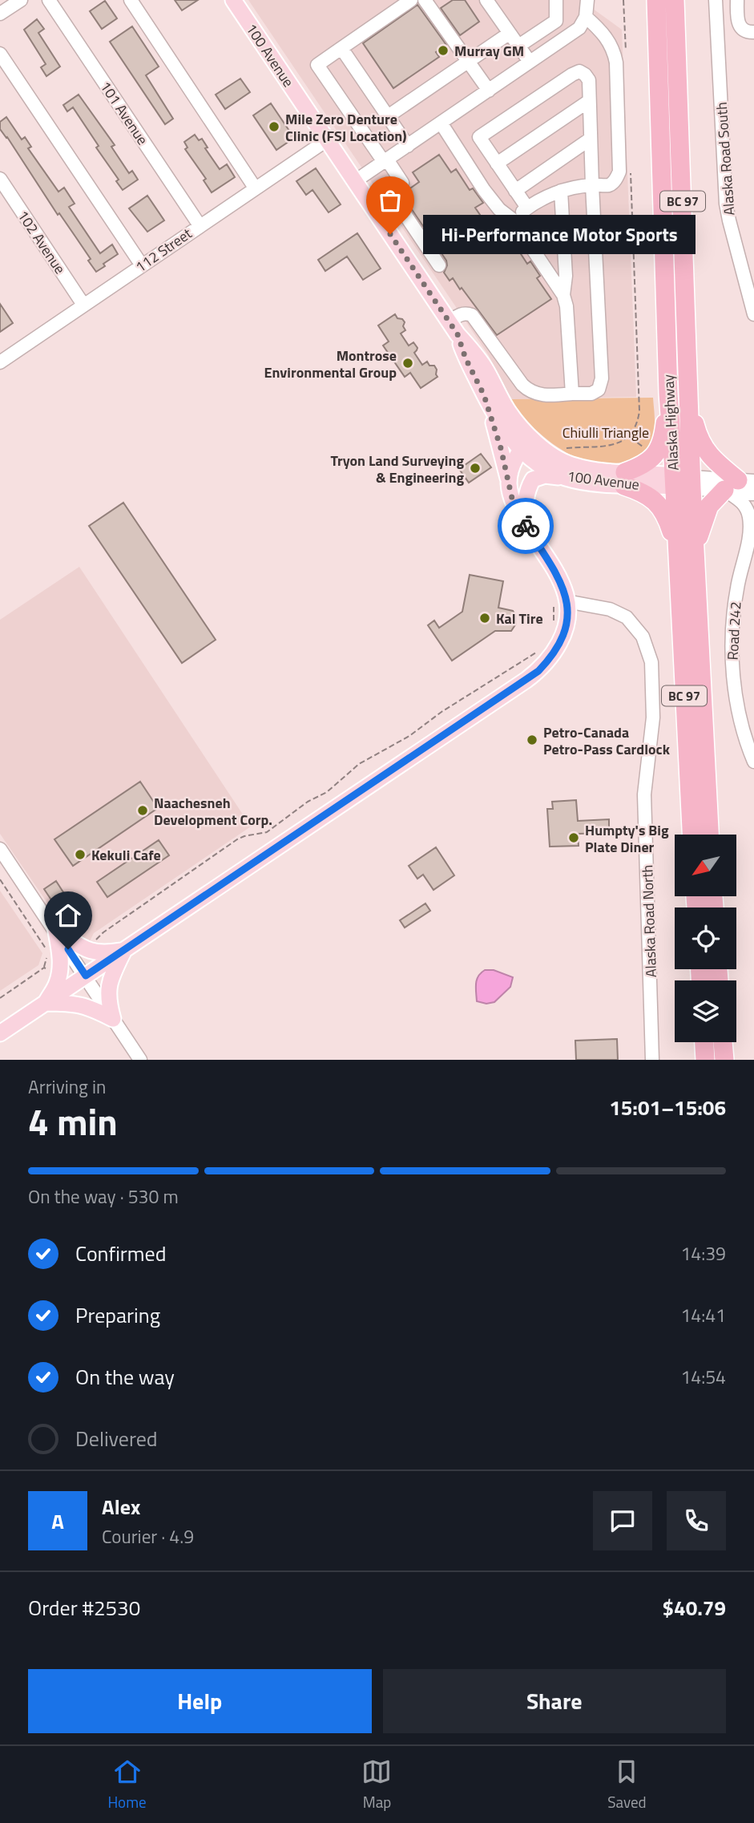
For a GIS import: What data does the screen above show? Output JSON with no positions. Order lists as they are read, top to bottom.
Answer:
{
  "streets": {
    "highway": ["BC 97", "Alaska Highway"],
    "main road": ["100 Avenue"],
    "street": [
      "101 Avenue",
      "Alaska Road South",
      "102 Avenue",
      "112 Street",
      "Road 242",
      "Alaska Road North"
    ]
  },
  "crossings": [
    ["100 Avenue", "112 Street"],
    ["100 Avenue", "Alaska Highway"],
    ["101 Avenue", "112 Street"],
    ["102 Avenue", "112 Street"]
  ],
  "parks": ["Chiulli Triangle"],
  "places": [
    "Murray GM",
    "Mile Zero Denture Clinic (FSJ Location)",
    "Hi-Performance Motor Sports",
    "Montrose Environmental Group",
    "Tryon Land Surveying & Engineering",
    "Kal Tire",
    "Petro-Canada Petro-Pass Cardlock",
    "Naachesneh Development Corp.",
    "Humpty's Big Plate Diner",
    "Kekuli Cafe"
  ],
  "north": "bottom left",
  "page": {
    "bubble": "Hi-Performance Motor Sports",
    "heading": ["4 min", "Arriving in", "15:01–15:06"],
    "panel": [
      "Alex",
      "Courier · 4.9",
      "Order #2530",
      "$40.79"
    ],
    "bar": "On the way · 530 m",
    "list": [
      ["Confirmed", "14:39"],
      ["Preparing", "14:41"],
      ["On the way", "14:54"],
      "Delivered"
    ],
    "round": "A",
    "buttons": ["Help", "Share"],
    "tabs": ["Home", "Map", "Saved"]
  }
}
